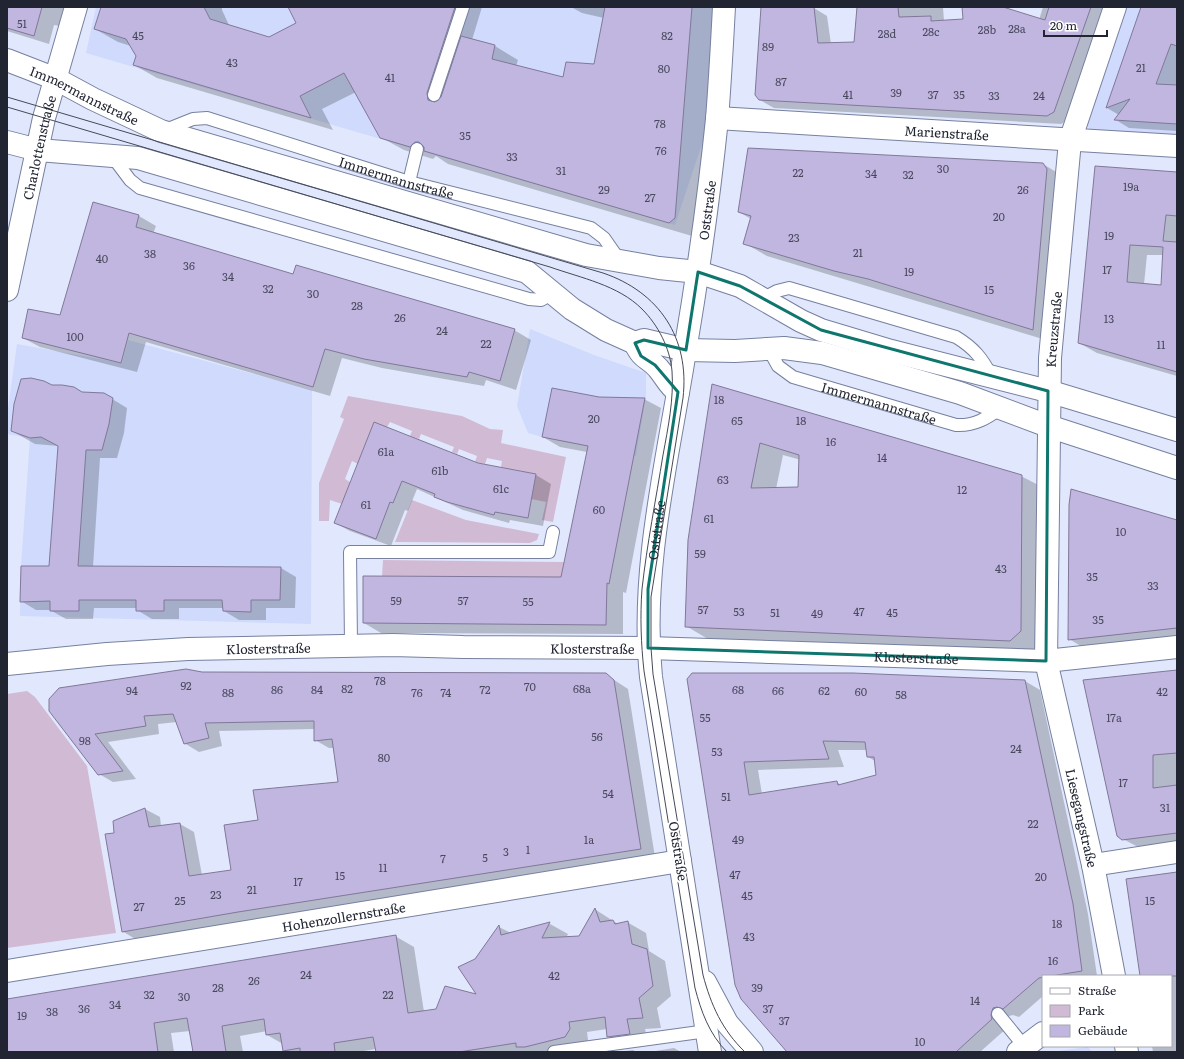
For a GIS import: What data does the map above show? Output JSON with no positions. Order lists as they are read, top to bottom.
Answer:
{
  "streets": {
    "street": [
      "Immermannstraße",
      "Marienstraße",
      "Charlottenstraße",
      "Oststraße",
      "Kreuzstraße",
      "Klosterstraße",
      "Liesegangstraße",
      "Hohenzollernstraße"
    ]
  },
  "crossings": [
    ["Immermannstraße", "Charlottenstraße"],
    ["Immermannstraße", "Oststraße"],
    ["Immermannstraße", "Kreuzstraße"],
    ["Marienstraße", "Oststraße"],
    ["Marienstraße", "Kreuzstraße"],
    ["Oststraße", "Klosterstraße"],
    ["Oststraße", "Hohenzollernstraße"],
    ["Kreuzstraße", "Klosterstraße"],
    ["Kreuzstraße", "Liesegangstraße"],
    ["Klosterstraße", "Liesegangstraße"]
  ],
  "house_numbers": [
    "51",
    "28a",
    "28b",
    "28c",
    "28d",
    "45",
    "82",
    "89",
    "43",
    "21",
    "80",
    "41",
    "87",
    "39",
    "41",
    "37",
    "35",
    "33",
    "24",
    "78",
    "35",
    "76",
    "33",
    "30",
    "31",
    "22",
    "34",
    "32",
    "19a",
    "29",
    "26",
    "27",
    "20",
    "19",
    "23",
    "21",
    "38",
    "40",
    "36",
    "17",
    "19",
    "34",
    "32",
    "15",
    "30",
    "28",
    "26",
    "13",
    "24",
    "100",
    "22",
    "11",
    "18",
    "20",
    "65",
    "18",
    "16",
    "61a",
    "14",
    "61b",
    "63",
    "61c",
    "12",
    "61",
    "60",
    "61",
    "10",
    "59",
    "43",
    "35",
    "33",
    "59",
    "57",
    "55",
    "57",
    "53",
    "47",
    "51",
    "45",
    "49",
    "35",
    "78",
    "92",
    "70",
    "82",
    "68a",
    "86",
    "84",
    "72",
    "68",
    "94",
    "66",
    "62",
    "60",
    "42",
    "88",
    "76",
    "74",
    "58",
    "55",
    "17a",
    "56",
    "98",
    "24",
    "53",
    "80",
    "17",
    "54",
    "51",
    "31",
    "22",
    "1a",
    "49",
    "1",
    "3",
    "5",
    "7",
    "11",
    "47",
    "15",
    "20",
    "17",
    "21",
    "23",
    "45",
    "25",
    "15",
    "27",
    "18",
    "43",
    "16",
    "24",
    "42",
    "26",
    "28",
    "39",
    "32",
    "22",
    "30",
    "14",
    "34",
    "36",
    "37",
    "38",
    "19",
    "37",
    "10"
  ],
  "legend": ["Straße", "Park", "Gebäude"],
  "scale_bar": "20 m"
}
